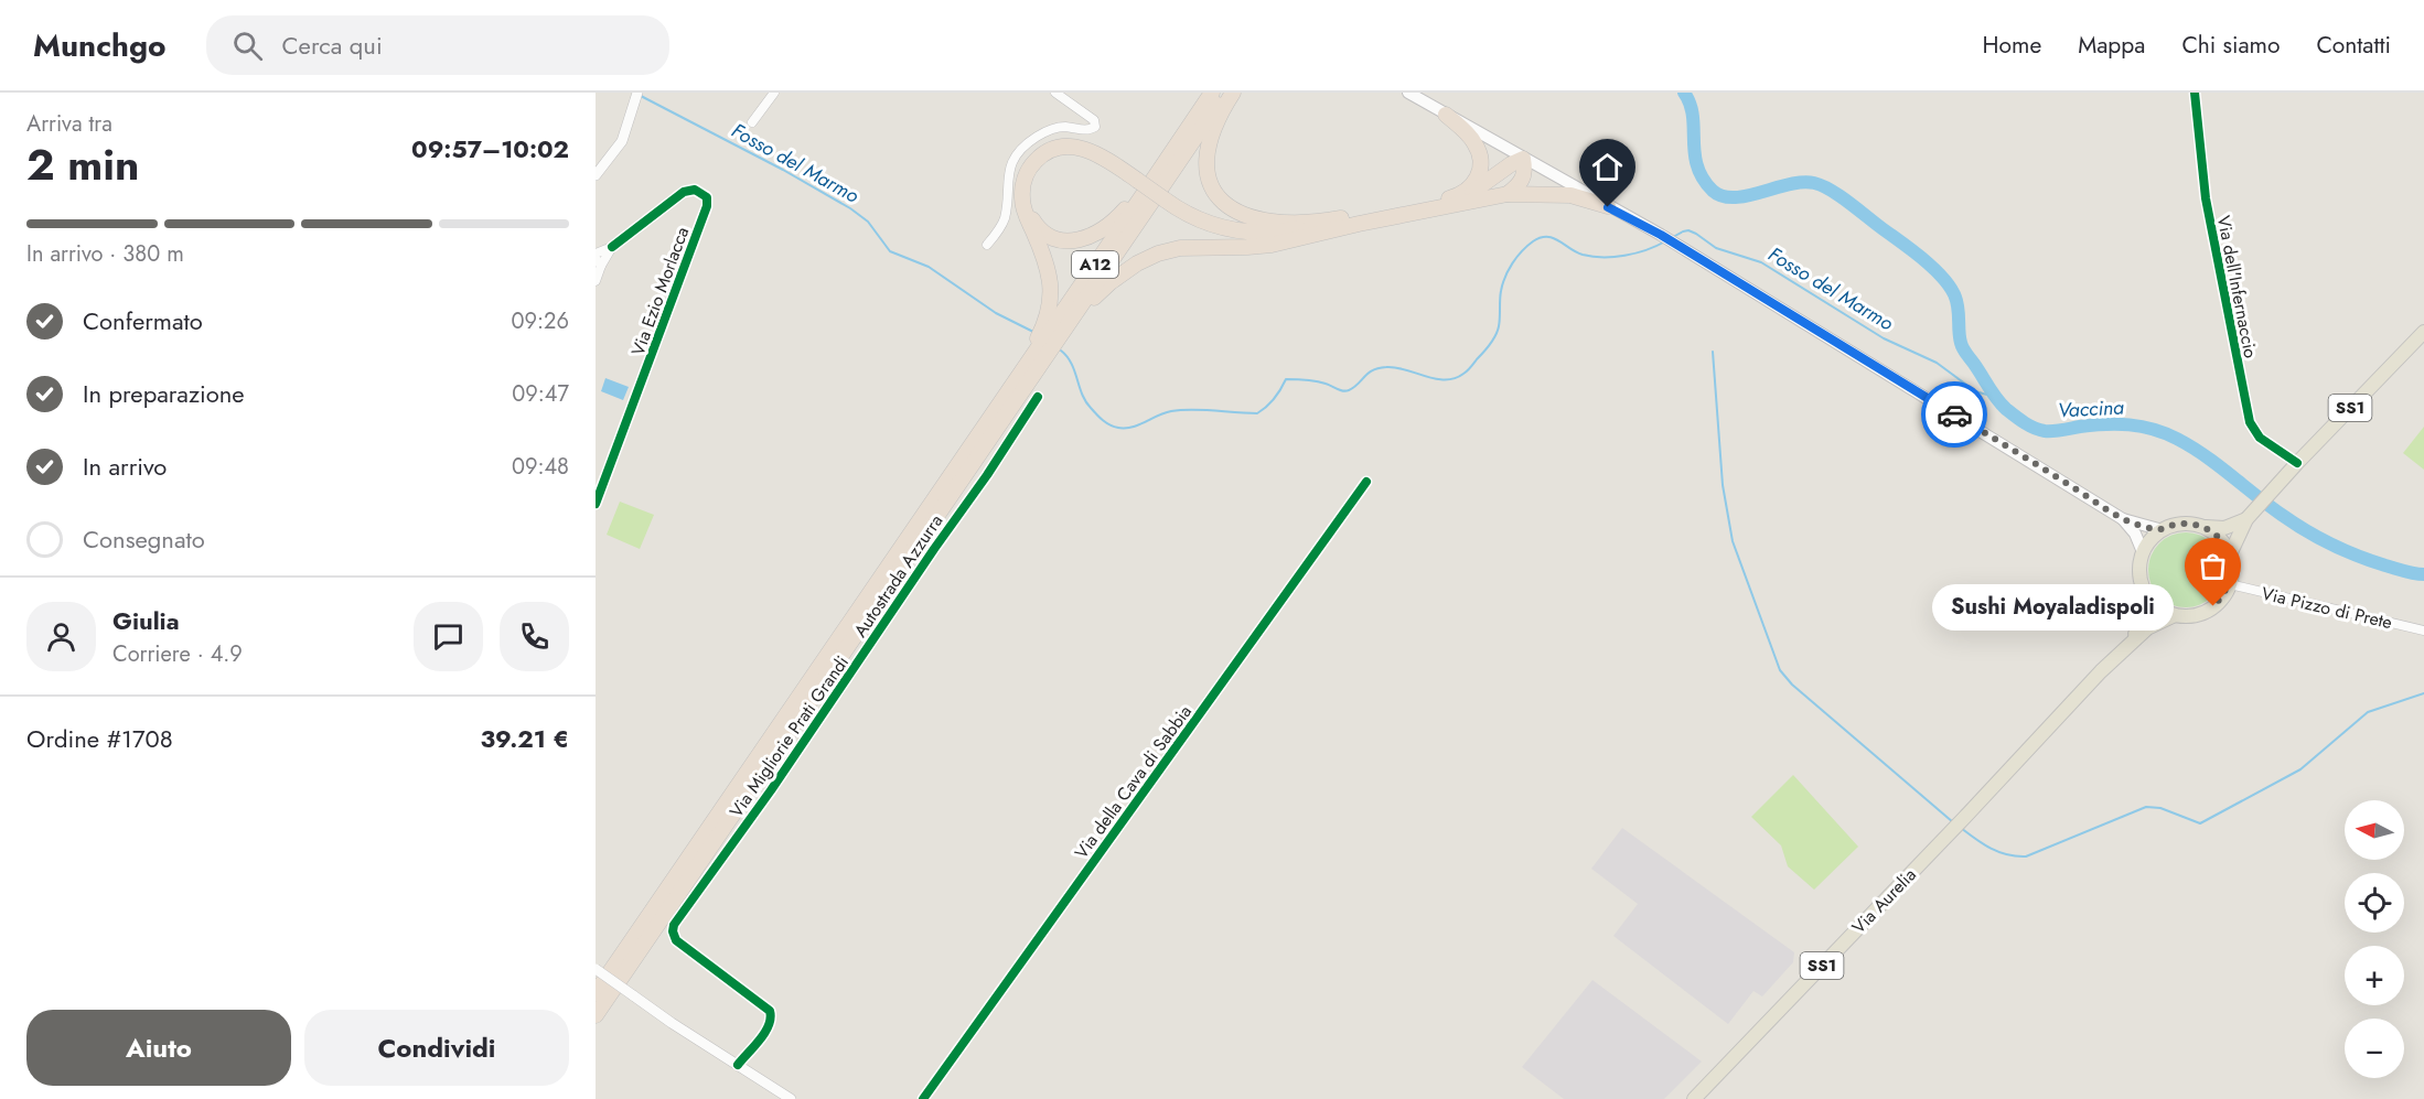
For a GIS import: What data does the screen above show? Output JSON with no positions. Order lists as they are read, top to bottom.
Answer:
{
  "streets": {
    "highway": ["A12", "Autostrada Azzurra"],
    "main road": ["SS1", "Via Aurelia"],
    "street": [
      "Via dell'Infernaccio",
      "Via Ezio Morlacca",
      "Via Pizzo di Prete",
      "Via Migliorie Prati Grandi",
      "Via della Cava di Sabbia"
    ]
  },
  "crossings": [
    ["Via dell'Infernaccio", "SS1"],
    ["SS1", "Via Pizzo di Prete"],
    ["SS1", "Via Aurelia"],
    ["Via Pizzo di Prete", "Via Aurelia"]
  ],
  "water": ["Fosso del Marmo", "Vaccina"],
  "places": ["Sushi Moyaladispoli"],
  "north": "left",
  "page": {
    "header": "Munchgo",
    "search": "Cerca qui",
    "nav": [
      "Home",
      "Mappa",
      "Chi siamo",
      "Contatti"
    ],
    "heading": ["2 min", "Arriva tra", "09:57–10:02"],
    "panel": [
      "Giulia",
      "Corriere · 4.9",
      "Ordine #1708",
      "39.21 €"
    ],
    "bar": "In arrivo · 380 m",
    "list": [
      ["Confermato", "09:26"],
      ["In preparazione", "09:47"],
      ["In arrivo", "09:48"],
      "Consegnato"
    ],
    "bubble": "Sushi Moyaladispoli",
    "map_buttons": ["+", "−"],
    "buttons": ["Aiuto", "Condividi"]
  }
}
